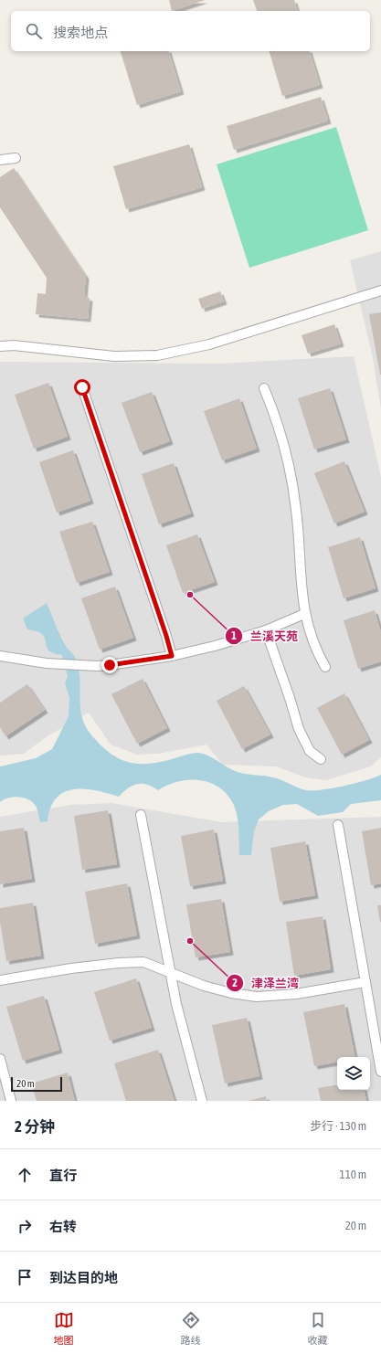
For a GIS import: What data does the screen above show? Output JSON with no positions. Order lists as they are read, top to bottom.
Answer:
{
  "places": ["兰溪天苑", "津泽兰湾"],
  "scale_bar": "20 m",
  "page": {
    "search": "搜索地点",
    "scale": "20 m",
    "heading": ["2 分钟", "步行 · 130 m"],
    "list": [
      ["直行", "110 m"],
      ["右转", "20 m"],
      "到达目的地"
    ],
    "nav": ["地图", "路线", "收藏"]
  }
}
